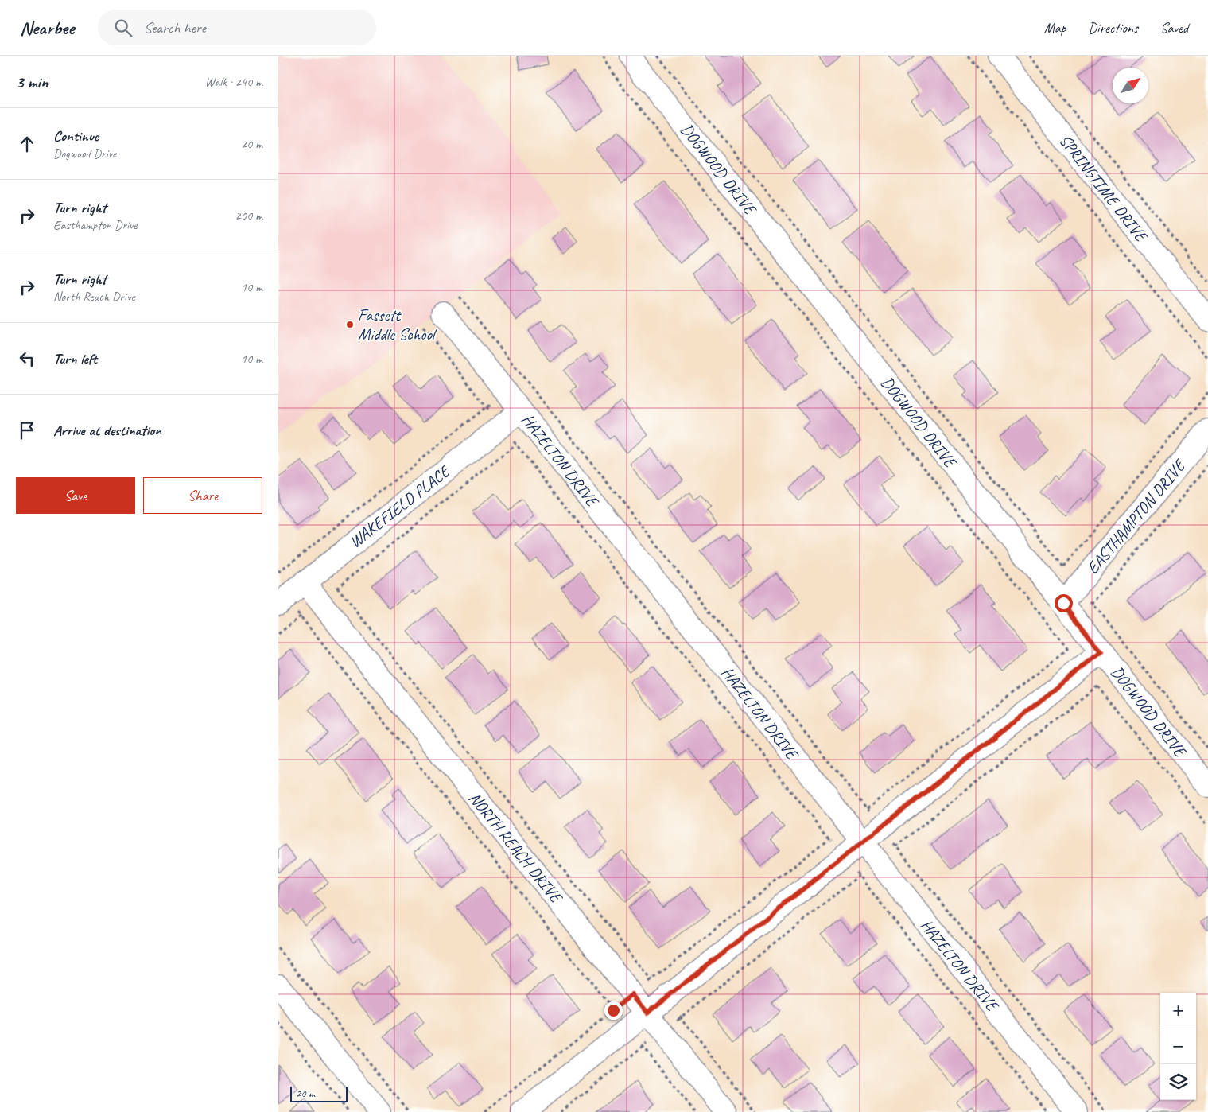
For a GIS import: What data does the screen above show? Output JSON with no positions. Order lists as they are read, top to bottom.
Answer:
{
  "streets": {
    "street": [
      "DOGWOOD DRIVE",
      "SPRINGTIME DRIVE",
      "HAZELTON DRIVE",
      "WAKEFIELD PLACE",
      "EASTHAMPTON DRIVE",
      "NORTH REACH DRIVE"
    ]
  },
  "crossings": [
    ["DOGWOOD DRIVE", "EASTHAMPTON DRIVE"],
    ["HAZELTON DRIVE", "WAKEFIELD PLACE"],
    ["WAKEFIELD PLACE", "NORTH REACH DRIVE"]
  ],
  "places": ["Fassett Middle School"],
  "scale_bar": "20 m",
  "north": "top right",
  "page": {
    "header": "Nearbee",
    "search": "Search here",
    "nav": ["Map", "Directions", "Saved"],
    "heading": ["3 min", "Walk · 240 m"],
    "list": [
      ["Continue", "Dogwood Drive", "20 m"],
      ["Turn right", "Easthampton Drive", "200 m"],
      ["Turn right", "North Reach Drive", "10 m"],
      ["Turn left", "10 m"],
      "Arrive at destination"
    ],
    "buttons": ["Save", "Share"],
    "map_buttons": ["+", "−"],
    "scale": "20 m"
  }
}
